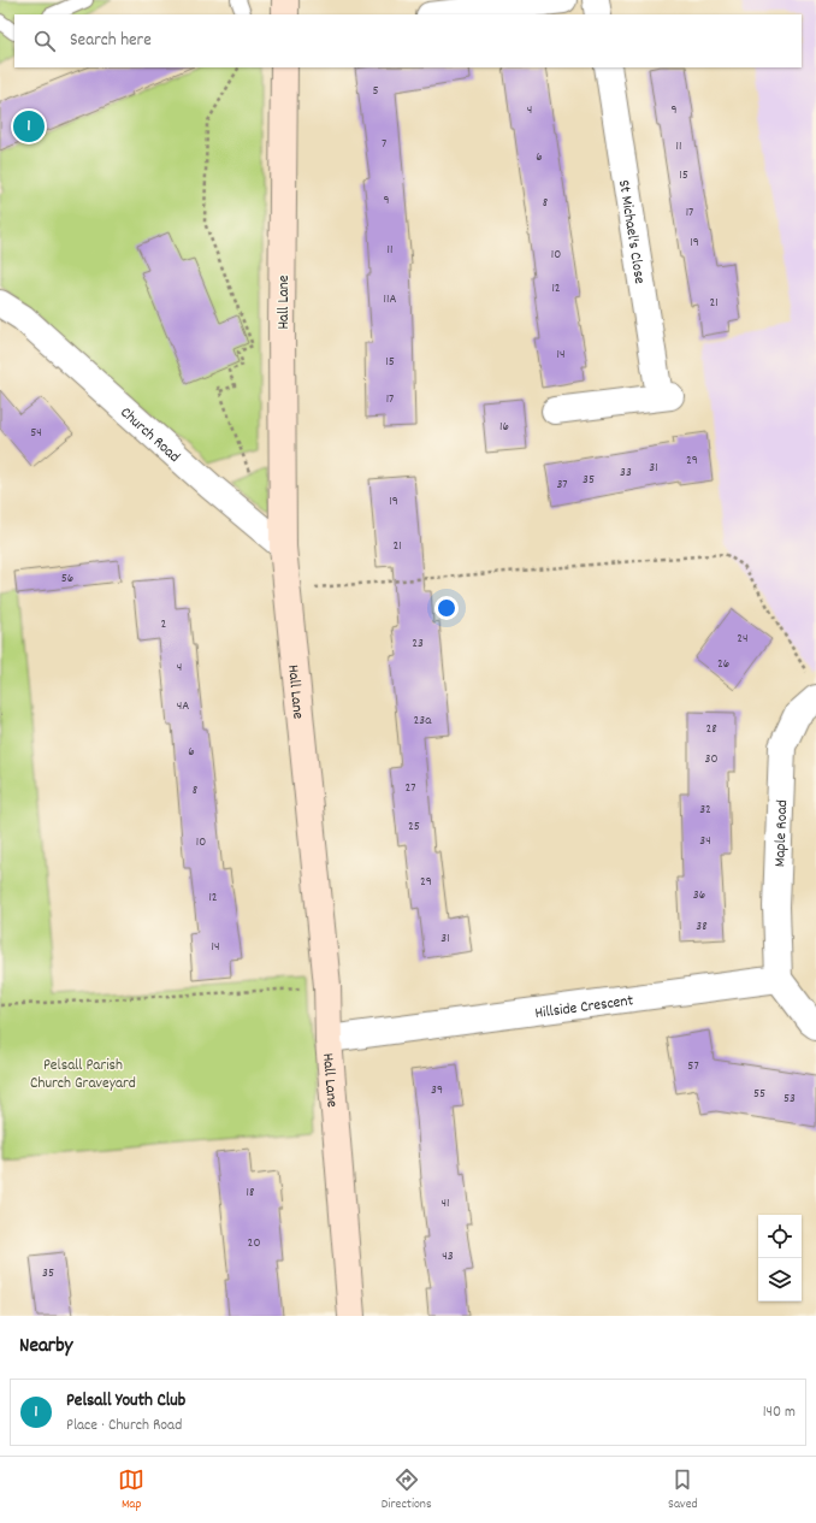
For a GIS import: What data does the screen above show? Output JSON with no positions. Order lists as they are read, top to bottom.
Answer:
{
  "streets": {
    "street": [
      "St Michael's Close",
      "Hall Lane",
      "Church Road",
      "Maple Road",
      "Hillside Crescent"
    ]
  },
  "crossings": [
    ["Hall Lane", "Church Road"],
    ["Hall Lane", "Hillside Crescent"],
    ["Maple Road", "Hillside Crescent"]
  ],
  "parks": ["Pelsall Parish Church Graveyard"],
  "house_numbers": [
    "5",
    "4",
    "9",
    "7",
    "11",
    "6",
    "15",
    "9",
    "8",
    "17",
    "19",
    "11",
    "10",
    "12",
    "11A",
    "21",
    "14",
    "15",
    "17",
    "16",
    "54",
    "29",
    "31",
    "33",
    "35",
    "37",
    "19",
    "21",
    "56",
    "2",
    "24",
    "23",
    "26",
    "4",
    "4A",
    "23a",
    "28",
    "6",
    "30",
    "27",
    "8",
    "32",
    "25",
    "34",
    "10",
    "29",
    "36",
    "12",
    "38",
    "31",
    "14",
    "57",
    "39",
    "55",
    "53",
    "18",
    "41",
    "20",
    "43",
    "35"
  ],
  "page": {
    "search": "Search here",
    "pins": "1",
    "heading": "Nearby",
    "list": [
      {
        "mark": "1",
        "name": "Pelsall Youth Club",
        "note": "Place · Church Road",
        "value": "140 m"
      }
    ],
    "nav": ["Map", "Directions", "Saved"]
  }
}
